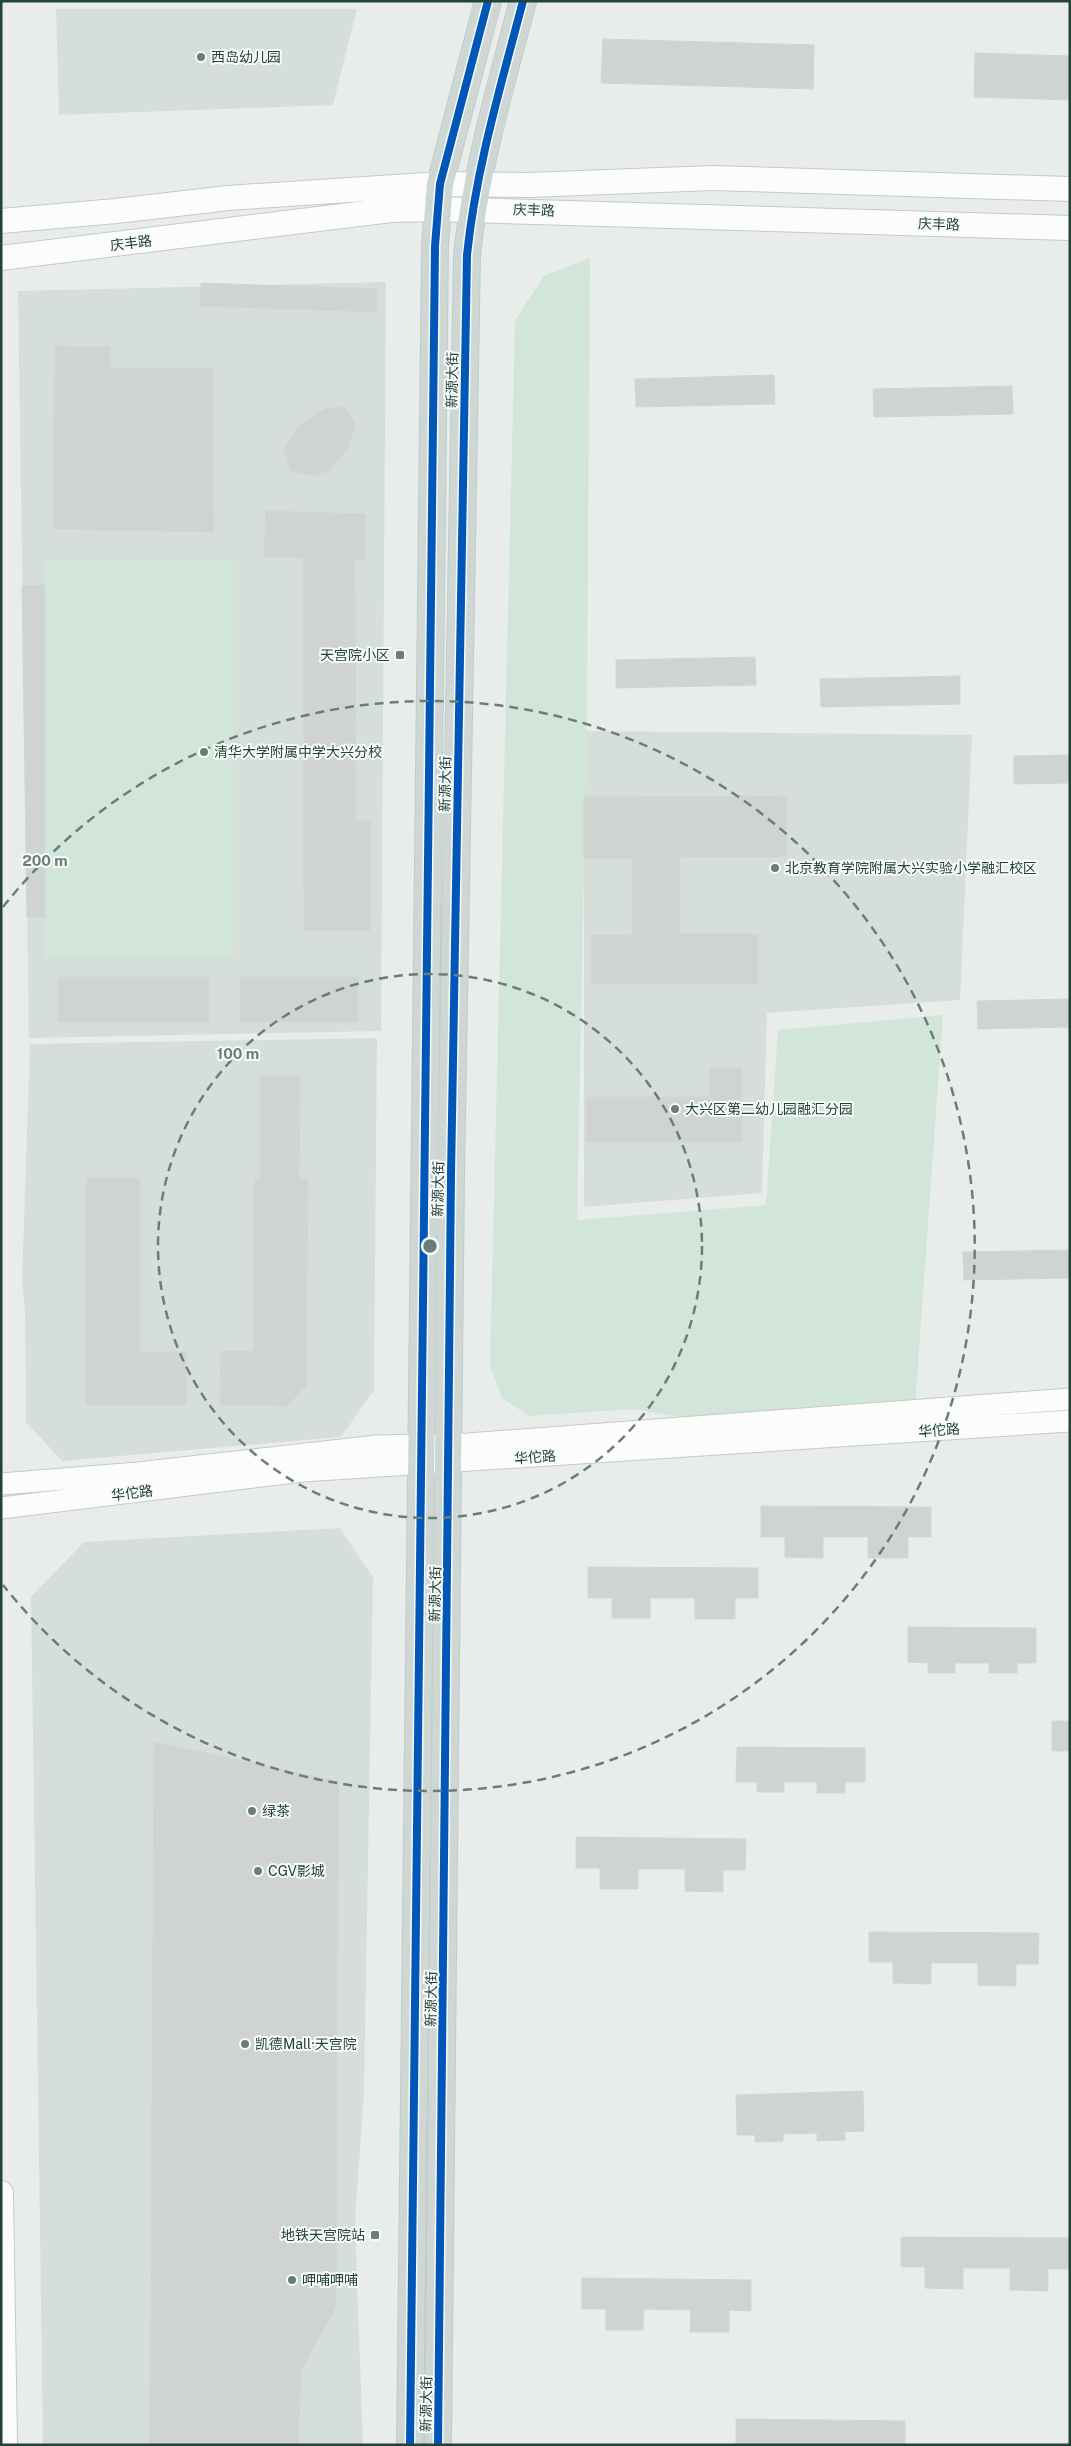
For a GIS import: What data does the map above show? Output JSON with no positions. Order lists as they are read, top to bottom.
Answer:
{
  "streets": {
    "main road": ["庆丰路", "新源大街"],
    "street": ["华佗路"]
  },
  "crossings": [
    ["庆丰路", "新源大街"],
    ["新源大街", "华佗路"]
  ],
  "places": {
    "other": [
      "西岛幼儿园",
      "清华大学附属中学大兴分校",
      "北京教育学院附属大兴实验小学融汇校区",
      "大兴区第二幼儿园融汇分园",
      "绿茶",
      "CGV影城",
      "凯德Mall·天宫院",
      "呷哺呷哺"
    ],
    "transit": ["天宫院小区", "地铁天宫院站"]
  },
  "rings": ["200 m", "100 m"]
}
